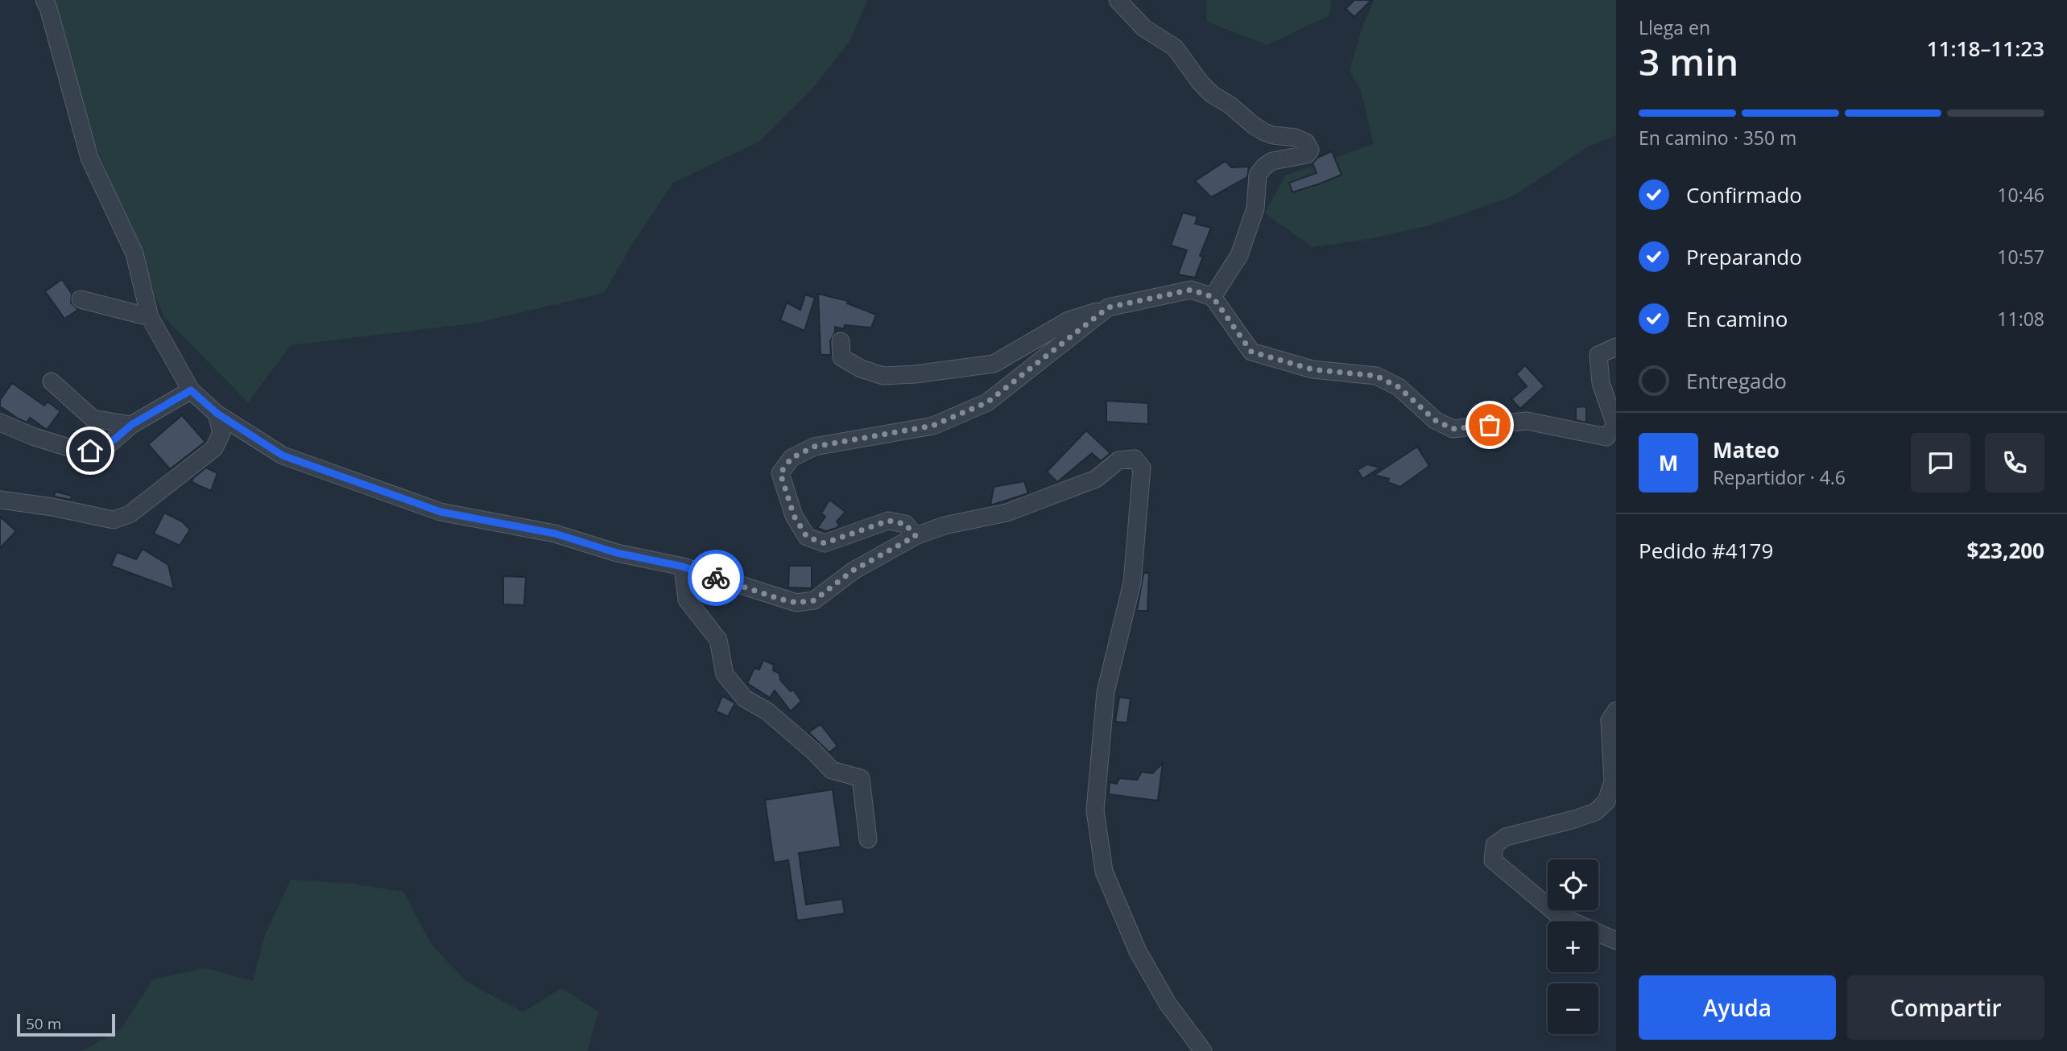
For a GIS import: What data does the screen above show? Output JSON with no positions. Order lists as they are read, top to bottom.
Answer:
{
  "scale_bar": "50 m",
  "page": {
    "heading": ["3 min", "Llega en", "11:18–11:23"],
    "panel": [
      "Mateo",
      "Repartidor · 4.6",
      "Pedido #4179",
      "$23,200"
    ],
    "bar": "En camino · 350 m",
    "list": [
      ["Confirmado", "10:46"],
      ["Preparando", "10:57"],
      ["En camino", "11:08"],
      "Entregado"
    ],
    "round": "M",
    "map_buttons": ["+", "−"],
    "buttons": ["Ayuda", "Compartir"],
    "scale": "50 m"
  }
}
